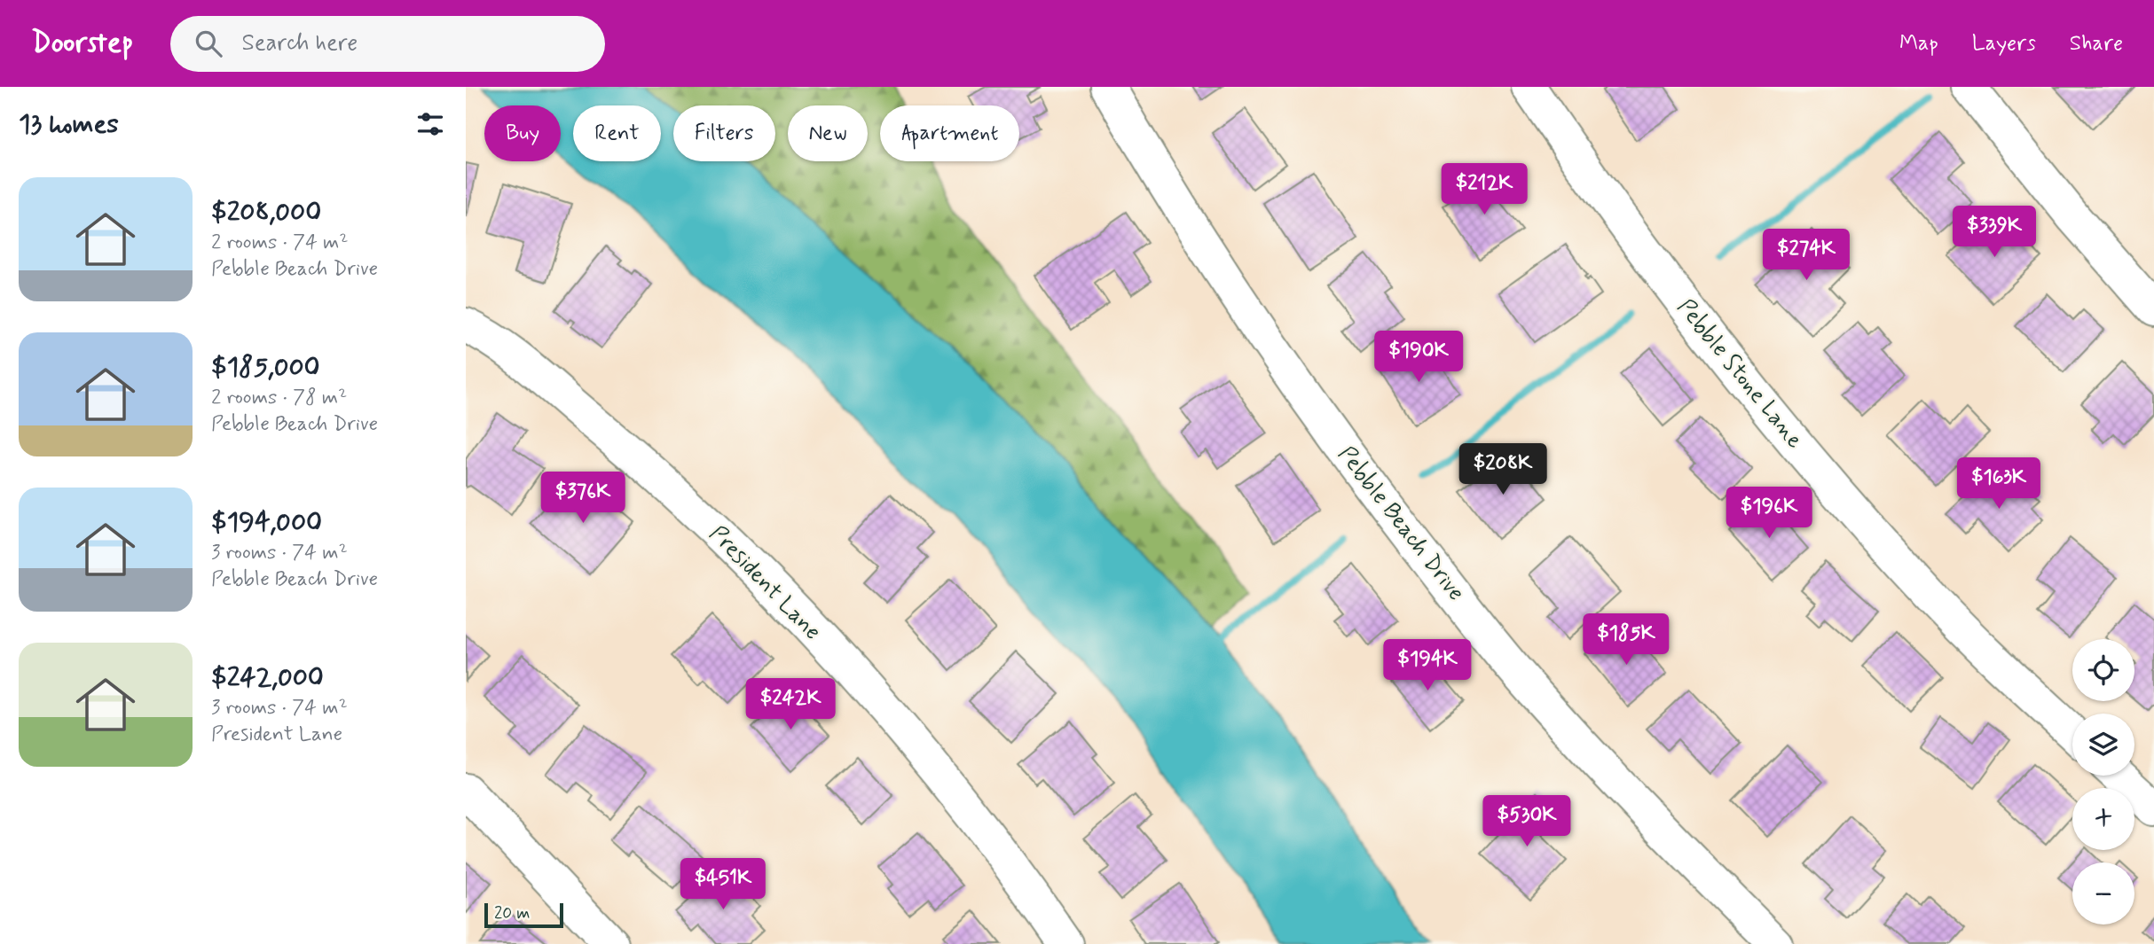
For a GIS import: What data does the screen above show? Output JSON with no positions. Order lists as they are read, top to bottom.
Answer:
{
  "streets": {
    "street": ["Pebble Stone Lane", "Pebble Beach Drive", "President Lane"]
  },
  "scale_bar": "20 m",
  "page": {
    "header": "Doorstep",
    "search": "Search here",
    "nav": ["Map", "Layers", "Share"],
    "heading": "13 homes",
    "chip": [
      "Buy",
      "Rent",
      "Filters",
      "New",
      "Apartment"
    ],
    "list": [
      {
        "name": "$208,000",
        "note": "2 rooms · 74 m² · Pebble Beach Drive"
      },
      {
        "name": "$185,000",
        "note": "2 rooms · 78 m² · Pebble Beach Drive"
      },
      {
        "name": "$194,000",
        "note": "3 rooms · 74 m² · Pebble Beach Drive"
      },
      {
        "name": "$242,000",
        "note": "3 rooms · 74 m² · President Lane"
      }
    ],
    "price": [
      "$212K",
      "$339K",
      "$274K",
      "$190K",
      "$208K",
      "$163K",
      "$376K",
      "$196K",
      "$185K",
      "$194K",
      "$242K",
      "$530K",
      "$451K"
    ],
    "map_buttons": ["+", "−"],
    "scale": "20 m"
  }
}
